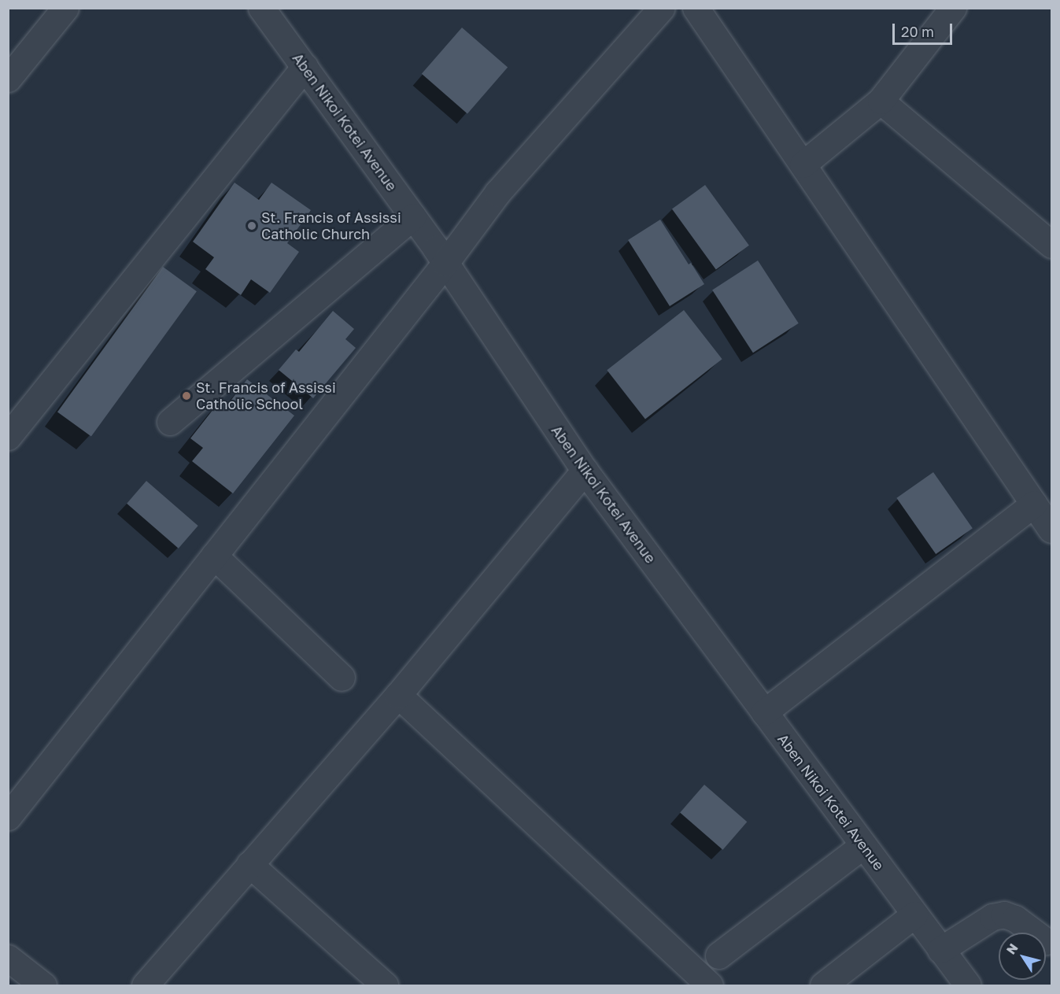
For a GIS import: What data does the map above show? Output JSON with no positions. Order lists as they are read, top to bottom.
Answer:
{
  "streets": {
    "street": ["Aben Nikoi Kotei Avenue"]
  },
  "places": ["St. Francis of Assissi Catholic Church", "St. Francis of Assissi Catholic School"],
  "scale_bar": "20 m",
  "north": "top left"
}
